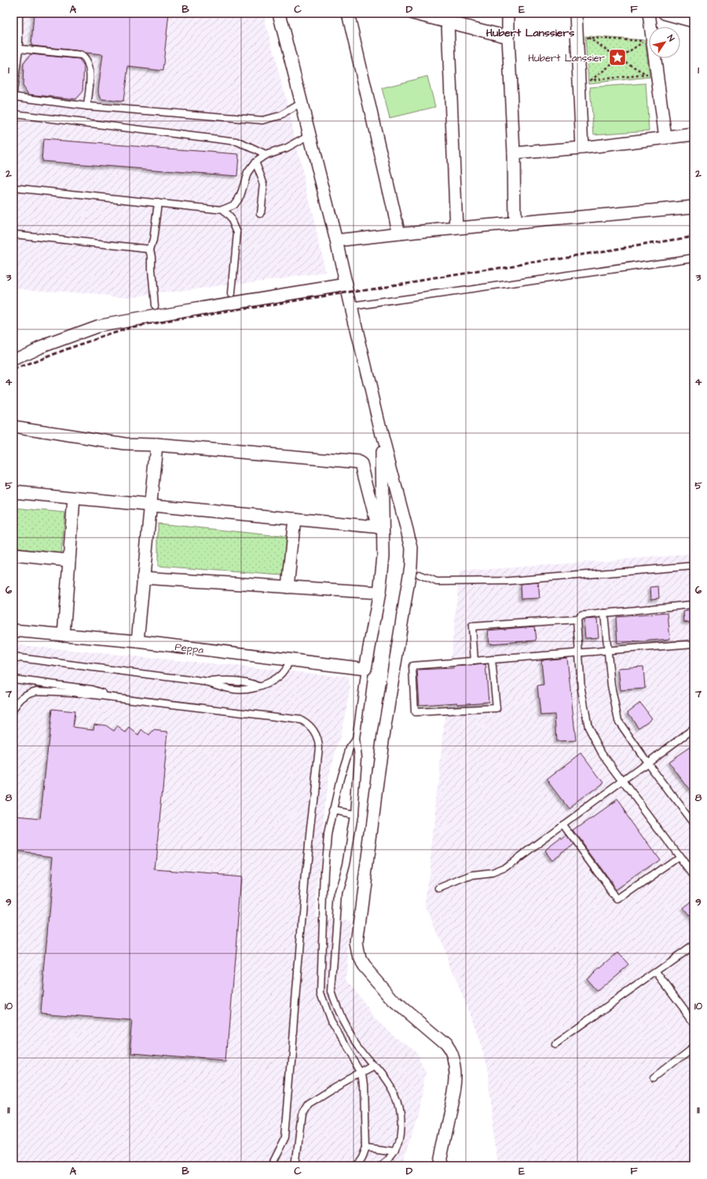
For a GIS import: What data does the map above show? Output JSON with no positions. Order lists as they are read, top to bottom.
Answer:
{
  "streets": {
    "street": ["Peppa"]
  },
  "districts": ["Hubert Lanssiers"],
  "places": {
    "place": ["Hubert Lanssier"]
  },
  "north": "top right",
  "grid": {
    "columns": [
      "A",
      "B",
      "C",
      "D",
      "E",
      "F"
    ],
    "rows": [
      "1",
      "2",
      "3",
      "4",
      "5",
      "6",
      "7",
      "8",
      "9",
      "10",
      "11"
    ]
  }
}
